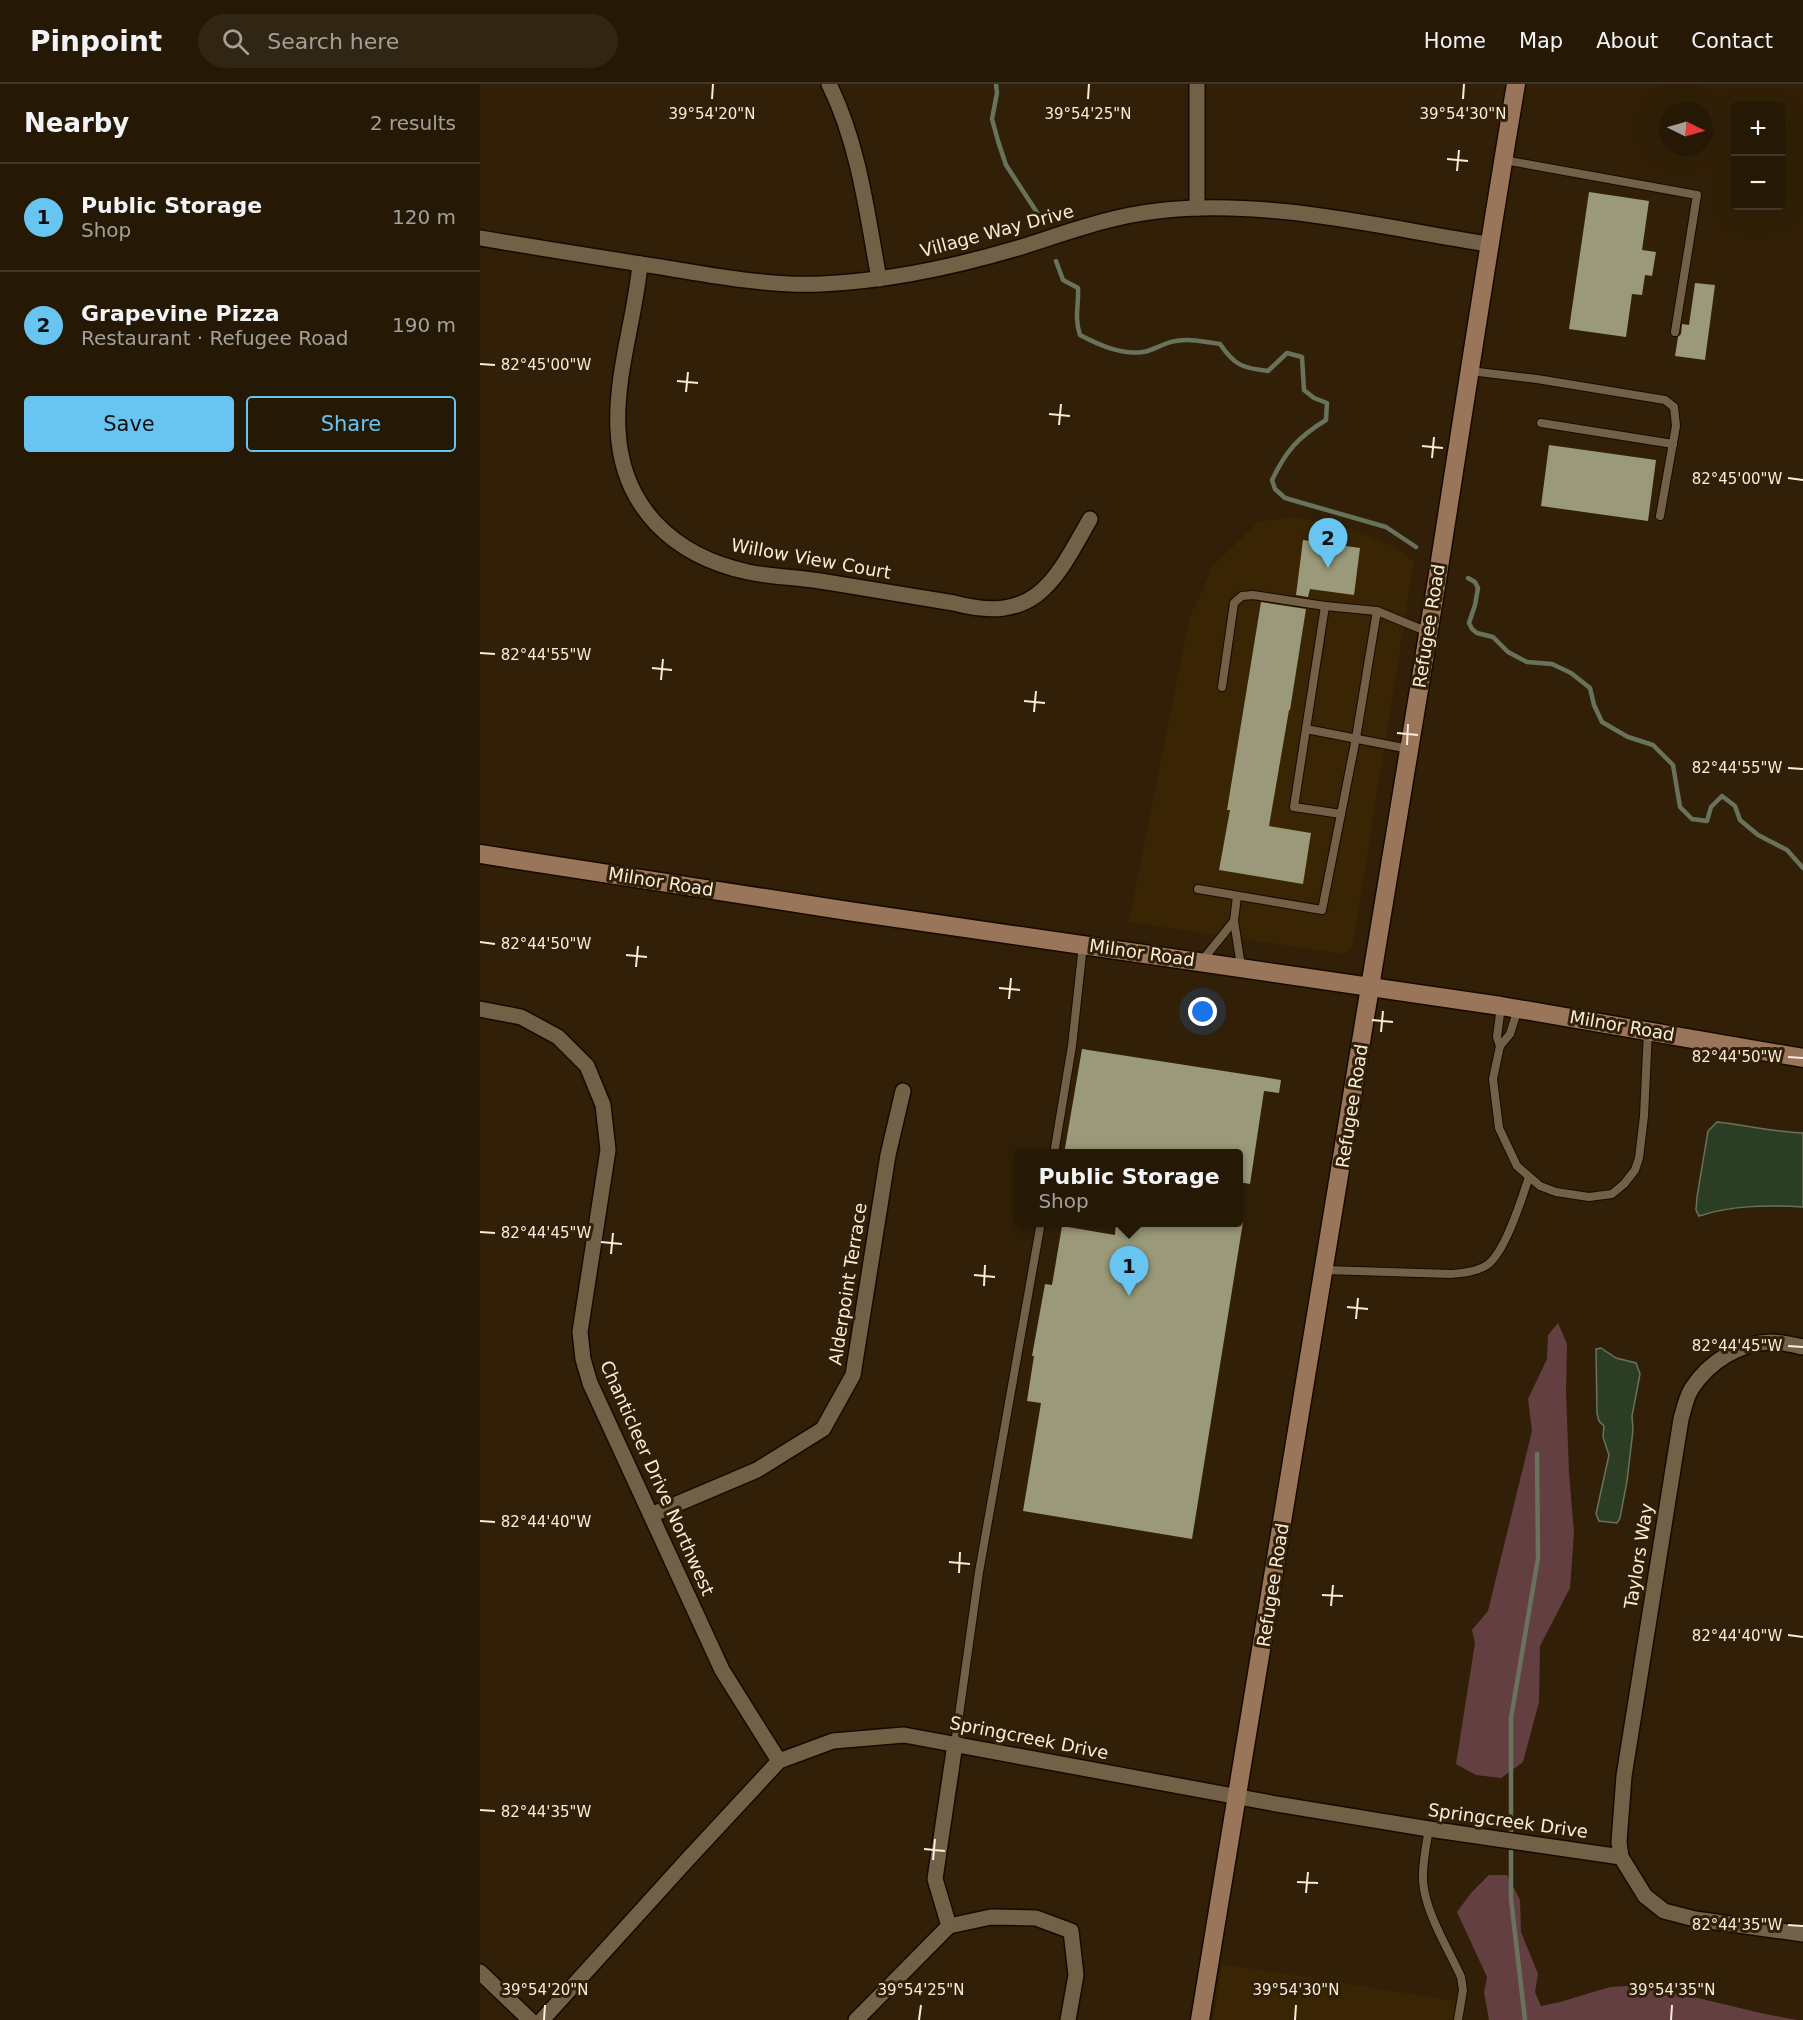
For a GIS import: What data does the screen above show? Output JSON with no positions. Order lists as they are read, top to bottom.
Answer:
{
  "streets": {
    "main road": ["Refugee Road", "Milnor Road"],
    "street": [
      "Village Way Drive",
      "Willow View Court",
      "Alderpoint Terrace",
      "Chanticleer Drive Northwest",
      "Taylors Way",
      "Springcreek Drive"
    ]
  },
  "crossings": [
    ["Village Way Drive", "Willow View Court"],
    ["Village Way Drive", "Refugee Road"],
    ["Refugee Road", "Milnor Road"],
    ["Refugee Road", "Springcreek Drive"],
    ["Alderpoint Terrace", "Chanticleer Drive Northwest"],
    ["Chanticleer Drive Northwest", "Springcreek Drive"],
    ["Taylors Way", "Springcreek Drive"]
  ],
  "north": "right",
  "page": {
    "header": "Pinpoint",
    "search": "Search here",
    "nav": [
      "Home",
      "Map",
      "About",
      "Contact"
    ],
    "heading": ["Nearby", "2 results"],
    "map_buttons": ["+", "−"],
    "list": [
      {
        "mark": "1",
        "name": "Public Storage",
        "note": "Shop",
        "value": "120 m"
      },
      {
        "mark": "2",
        "name": "Grapevine Pizza",
        "note": "Restaurant · Refugee Road",
        "value": "190 m"
      }
    ],
    "buttons": ["Save", "Share"],
    "pins": ["2", "1"],
    "popup": ["Public Storage", "Shop"]
  },
  "coordinates": [
    "39°54'20\"N",
    "39°54'25\"N",
    "39°54'30\"N",
    "82°45'00\"W",
    "82°44'55\"W",
    "82°44'50\"W",
    "82°44'45\"W",
    "82°44'40\"W",
    "82°44'35\"W",
    "39°54'35\"N"
  ]
}
